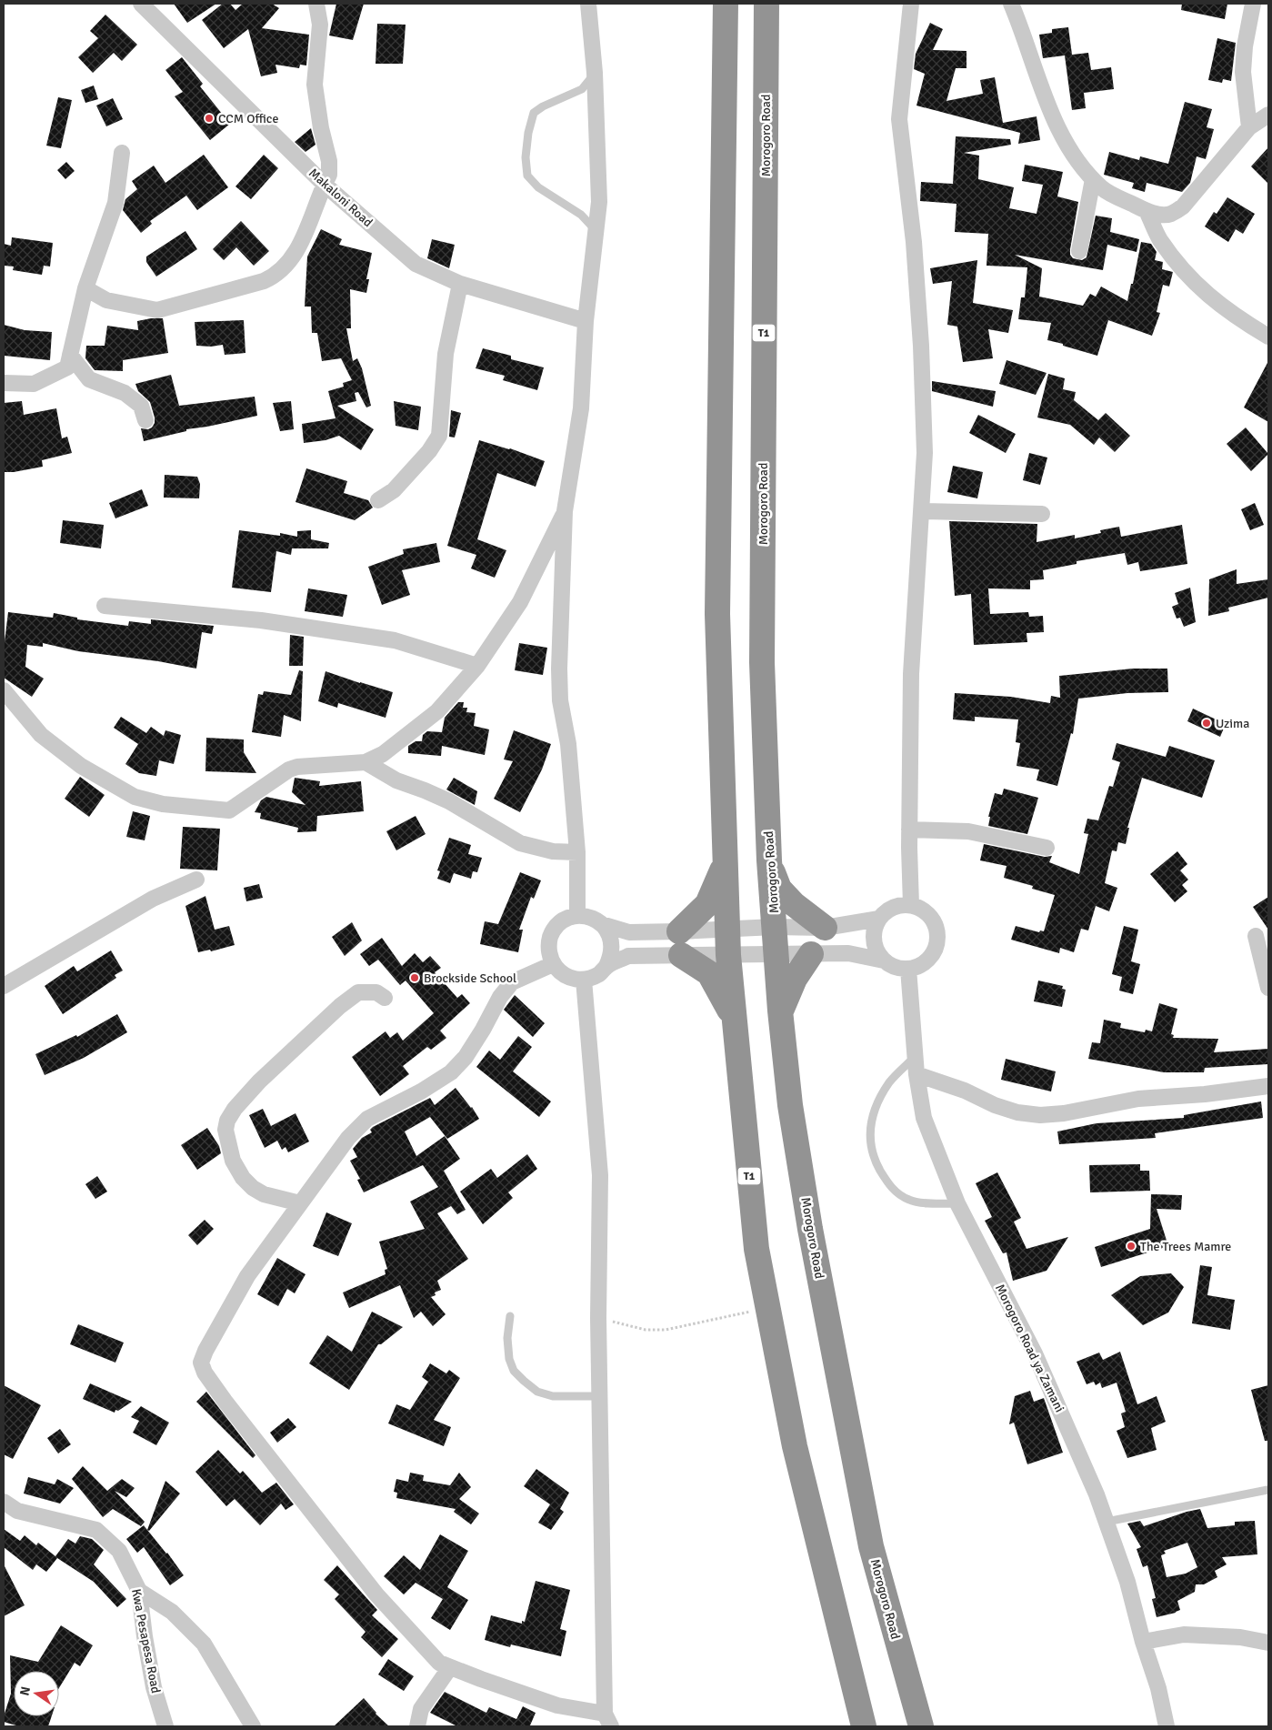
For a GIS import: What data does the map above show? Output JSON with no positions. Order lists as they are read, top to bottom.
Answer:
{
  "streets": {
    "highway": ["Morogoro Road", "T1"],
    "street": ["Makaloni Road", "Morogoro Road ya Zamani", "Kwa Pesapesa Road"]
  },
  "places": [
    "CCM Office",
    "Uzima",
    "Brockside School",
    "The Trees Mamre"
  ],
  "north": "left"
}
